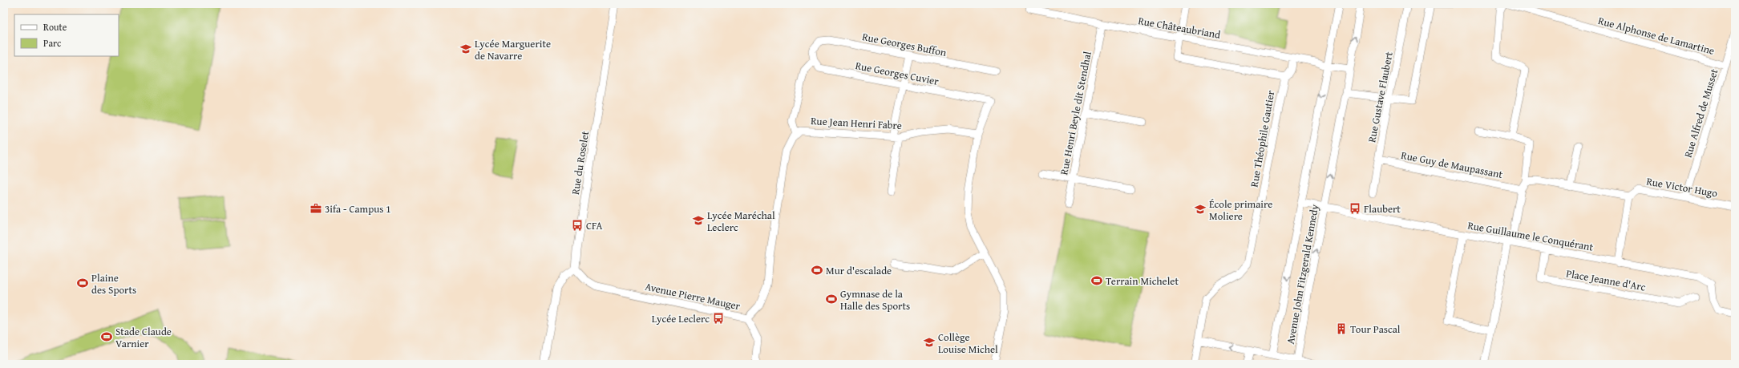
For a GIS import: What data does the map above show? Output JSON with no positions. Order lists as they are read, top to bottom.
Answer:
{
  "streets": {
    "street": [
      "Rue Châteaubriand",
      "Rue Alphonse de Lamartine",
      "Rue Georges Buffon",
      "Rue Georges Cuvier",
      "Rue Gustave Flaubert",
      "Rue Henri Beyle dit Stendhal",
      "Rue Alfred de Musset",
      "Rue Jean Henri Fabre",
      "Rue Théophile Gautier",
      "Rue du Roselet",
      "Rue Guy de Maupassant",
      "Rue Victor Hugo",
      "Rue Guillaume le Conquérant",
      "Avenue John Fitzgerald Kennedy",
      "Place Jeanne d'Arc",
      "Avenue Pierre Mauger"
    ]
  },
  "crossings": [
    ["Rue Châteaubriand", "Rue Henri Beyle dit Stendhal"],
    ["Rue Châteaubriand", "Rue Théophile Gautier"],
    ["Rue Châteaubriand", "Avenue John Fitzgerald Kennedy"],
    ["Rue Alphonse de Lamartine", "Rue Alfred de Musset"],
    ["Rue Georges Buffon", "Rue Georges Cuvier"],
    ["Rue Georges Cuvier", "Rue Jean Henri Fabre"],
    ["Rue Gustave Flaubert", "Rue Guy de Maupassant"],
    ["Rue Alfred de Musset", "Rue Victor Hugo"],
    ["Rue du Roselet", "Avenue Pierre Mauger"],
    ["Rue Guillaume le Conquérant", "Avenue John Fitzgerald Kennedy"],
    ["Rue Guillaume le Conquérant", "Place Jeanne d'Arc"]
  ],
  "places": {
    "school or university": [
      "Lycée Marguerite de Navarre",
      "École primaire Moliere",
      "Lycée Maréchal Leclerc",
      "Collège Louise Michel"
    ],
    "office": ["3ifa - Campus 1"],
    "bus stop": ["Flaubert", "CFA", "Lycée Leclerc"],
    "sports": [
      "Mur d'escalade",
      "Terrain Michelet",
      "Plaine des Sports",
      "Gymnase de la Halle des Sports",
      "Stade Claude Varnier"
    ],
    "building": ["Tour Pascal"]
  },
  "legend": ["Route", "Parc"]
}
